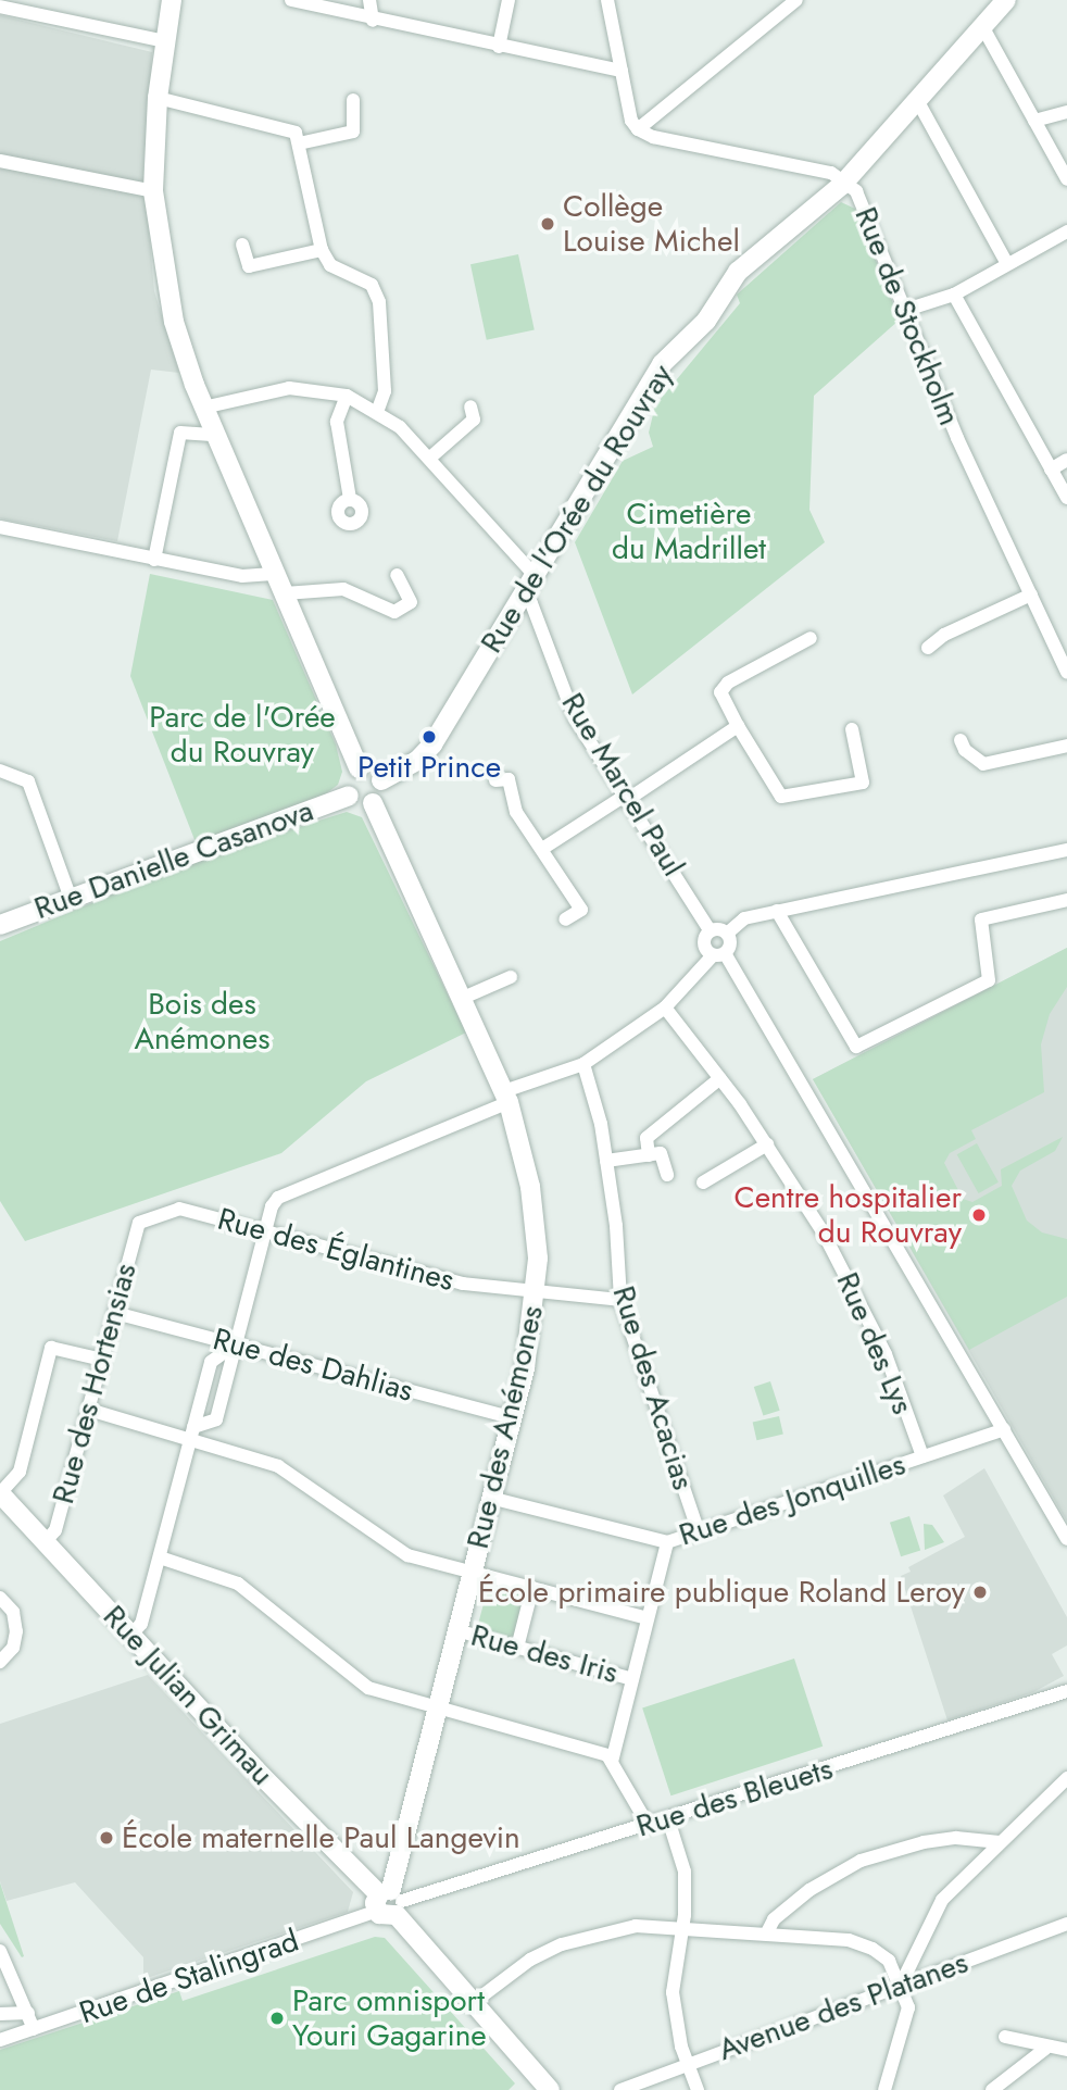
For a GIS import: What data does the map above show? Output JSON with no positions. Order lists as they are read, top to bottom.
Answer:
{
  "streets": {
    "street": [
      "Rue de Stockholm",
      "Rue de l'Orée du Rouvray",
      "Rue Marcel Paul",
      "Rue Danielle Casanova",
      "Rue des Églantines",
      "Rue des Lys",
      "Rue des Dahlias",
      "Rue des Hortensias",
      "Rue des Acacias",
      "Rue des Anémones",
      "Rue des Jonquilles",
      "Rue des Iris",
      "Rue Julian Grimau",
      "Rue des Bleuets",
      "Rue de Stalingrad",
      "Avenue des Platanes"
    ]
  },
  "crossings": [
    ["Rue de Stockholm", "Rue de l'Orée du Rouvray"],
    ["Rue de l'Orée du Rouvray", "Rue Marcel Paul"],
    ["Rue de l'Orée du Rouvray", "Rue Danielle Casanova"],
    ["Rue de l'Orée du Rouvray", "Rue des Anémones"],
    ["Rue Danielle Casanova", "Rue des Anémones"],
    ["Rue des Églantines", "Rue des Hortensias"],
    ["Rue des Églantines", "Rue des Acacias"],
    ["Rue des Églantines", "Rue des Anémones"],
    ["Rue des Lys", "Rue des Jonquilles"],
    ["Rue des Dahlias", "Rue des Hortensias"],
    ["Rue des Dahlias", "Rue des Anémones"],
    ["Rue des Hortensias", "Rue Julian Grimau"],
    ["Rue des Acacias", "Rue des Jonquilles"],
    ["Rue des Anémones", "Rue des Jonquilles"],
    ["Rue des Anémones", "Rue des Iris"],
    ["Rue des Anémones", "Rue Julian Grimau"],
    ["Rue des Anémones", "Rue des Bleuets"],
    ["Rue des Anémones", "Rue de Stalingrad"],
    ["Rue Julian Grimau", "Rue des Bleuets"],
    ["Rue Julian Grimau", "Rue de Stalingrad"],
    ["Rue des Bleuets", "Rue de Stalingrad"]
  ],
  "parks": ["Cimetière du Madrillet", "Parc de l'Orée du Rouvray", "Bois des Anémones"],
  "places": [
    "Collège Louise Michel",
    "Petit Prince",
    "Centre hospitalier du Rouvray",
    "École primaire publique Roland Leroy",
    "École maternelle Paul Langevin",
    "Parc omnisport Youri Gagarine"
  ]
}
